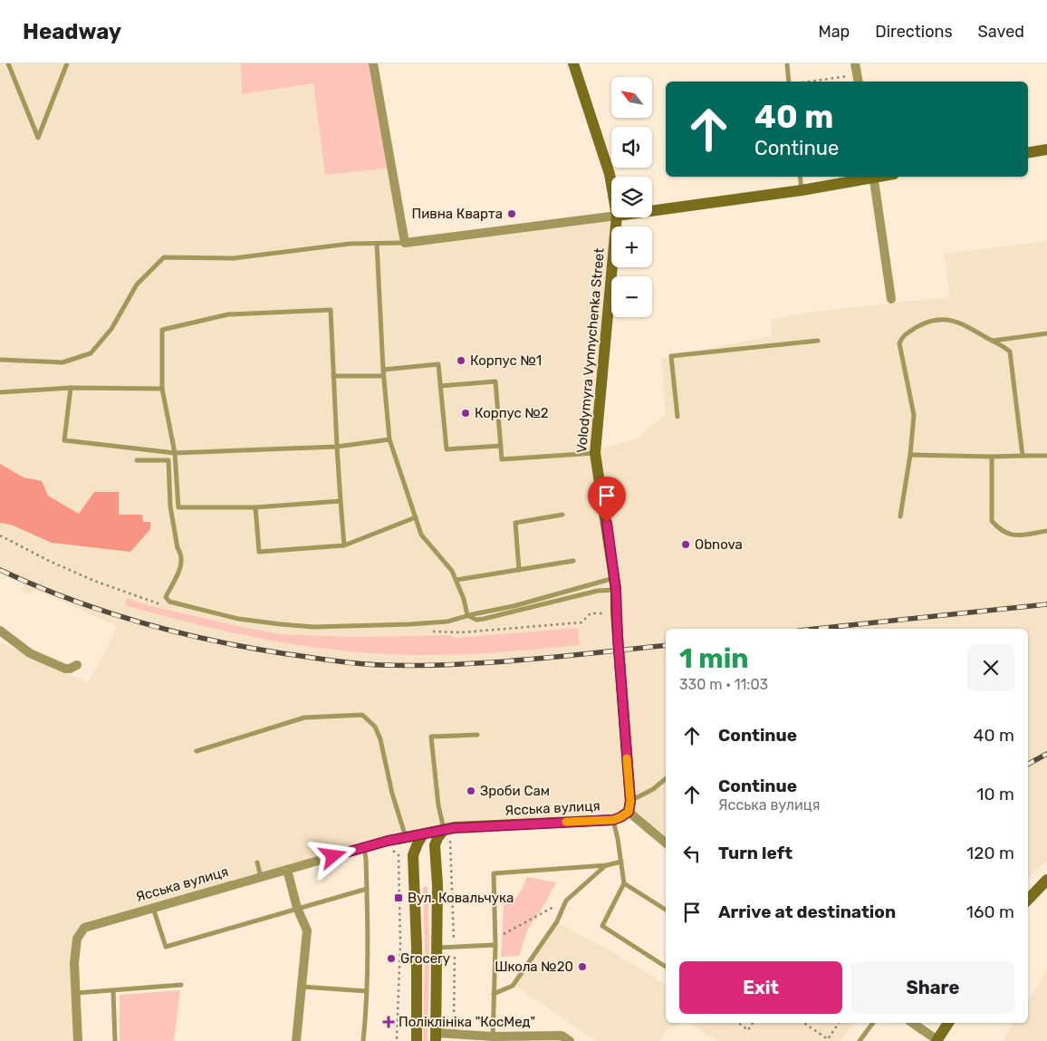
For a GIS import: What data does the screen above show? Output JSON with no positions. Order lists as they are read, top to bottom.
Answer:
{
  "streets": {
    "main road": ["Volodymyra Vynnychenka Street", "Ясська вулиця"]
  },
  "crossings": [
    ["Volodymyra Vynnychenka Street", "Ясська вулиця"]
  ],
  "places": {
    "other": [
      "Пивна Кварта",
      "Корпус №1",
      "Корпус №2",
      "Obnova",
      "Зроби Сам",
      "Grocery",
      "Школа №20"
    ],
    "transit": ["Вул. Ковальчука"],
    "health": ["Поліклініка \"КосМед\""]
  },
  "north": "top left",
  "page": {
    "header": "Headway",
    "nav": ["Map", "Directions", "Saved"],
    "map_buttons": ["+", "−"],
    "turn": ["40 m", "Continue"],
    "heading": ["1 min", "330 m · 11:03"],
    "list": [
      {
        "name": "Continue",
        "value": "40 m"
      },
      {
        "name": "Continue",
        "note": "Ясська вулиця",
        "value": "10 m"
      },
      {
        "name": "Turn left",
        "value": "120 m"
      },
      {
        "name": "Arrive at destination",
        "value": "160 m"
      }
    ],
    "buttons": ["Exit", "Share"]
  }
}
